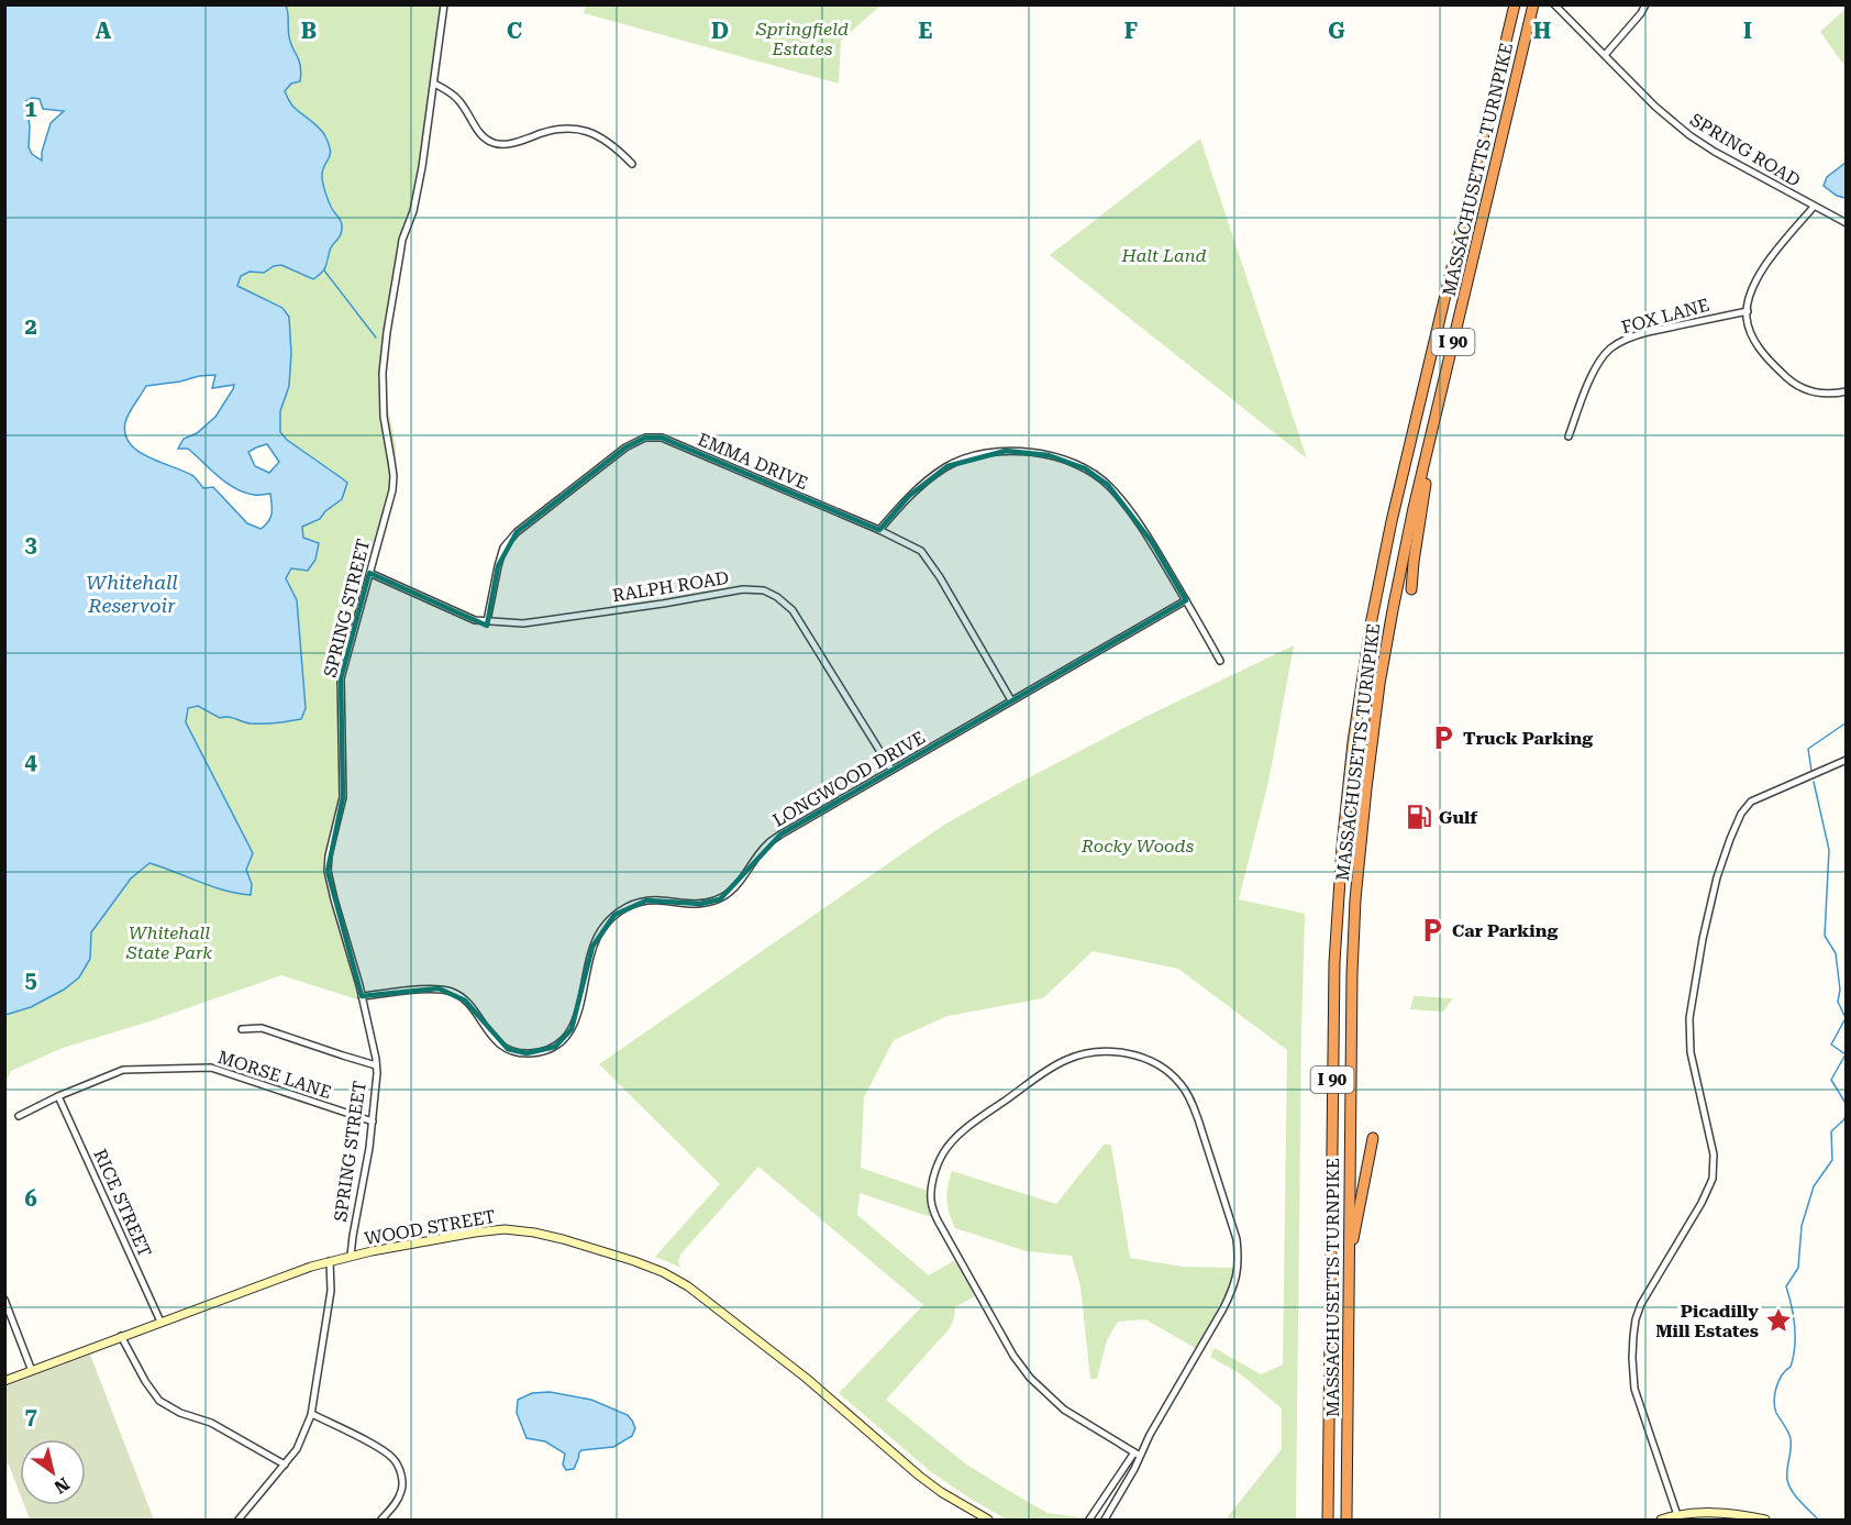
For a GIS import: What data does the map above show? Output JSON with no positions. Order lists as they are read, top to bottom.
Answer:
{
  "streets": {
    "highway": ["MASSACHUSETTS TURNPIKE", "I 90"],
    "main road": ["WOOD STREET"],
    "street": [
      "SPRING ROAD",
      "FOX LANE",
      "EMMA DRIVE",
      "RALPH ROAD",
      "SPRING STREET",
      "LONGWOOD DRIVE",
      "MORSE LANE",
      "RICE STREET"
    ]
  },
  "crossings": [
    ["EMMA DRIVE", "RALPH ROAD"],
    ["EMMA DRIVE", "LONGWOOD DRIVE"],
    ["RALPH ROAD", "SPRING STREET"],
    ["RALPH ROAD", "LONGWOOD DRIVE"],
    ["SPRING STREET", "LONGWOOD DRIVE"],
    ["SPRING STREET", "MORSE LANE"],
    ["SPRING STREET", "WOOD STREET"],
    ["MORSE LANE", "RICE STREET"],
    ["RICE STREET", "WOOD STREET"]
  ],
  "water": ["Whitehall Reservoir"],
  "parks": [
    "Springfield Estates",
    "Halt Land",
    "Rocky Woods",
    "Whitehall State Park"
  ],
  "places": {
    "parking": ["Truck Parking", "Car Parking"],
    "fuel station": ["Gulf"],
    "place": ["Picadilly Mill Estates"]
  },
  "north": "bottom right",
  "grid": {
    "columns": [
      "A",
      "B",
      "C",
      "D",
      "E",
      "F",
      "G",
      "H",
      "I"
    ],
    "rows": [
      "1",
      "2",
      "3",
      "4",
      "5",
      "6",
      "7"
    ]
  }
}
